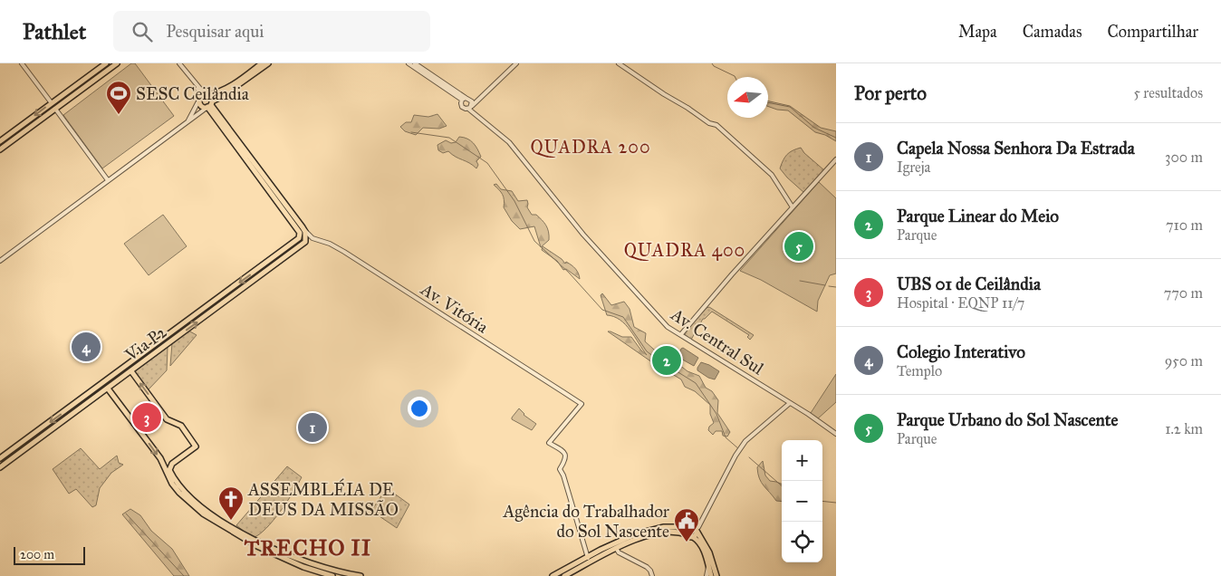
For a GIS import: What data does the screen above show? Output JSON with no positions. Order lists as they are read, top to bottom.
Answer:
{
  "streets": {
    "main road": ["Via P2"],
    "street": ["Av. Vitória", "Av. Central Sul"]
  },
  "districts": ["QUADRA 200", "QUADRA 400", "TRECHO II"],
  "places": {
    "sports": ["SESC Ceilândia"],
    "church": ["ASSEMBLÉIA DE DEUS DA MISSÃO"],
    "public building": ["Agência do Trabalhador do Sol Nascente"]
  },
  "scale_bar": "200 m",
  "north": "left",
  "page": {
    "header": "Pathlet",
    "search": "Pesquisar aqui",
    "nav": ["Mapa", "Camadas", "Compartilhar"],
    "heading": ["Por perto", "5 resultados"],
    "list": [
      {
        "mark": "1",
        "name": "Capela Nossa Senhora Da Estrada",
        "note": "Igreja",
        "value": "300 m"
      },
      {
        "mark": "2",
        "name": "Parque Linear do Meio",
        "note": "Parque",
        "value": "710 m"
      },
      {
        "mark": "3",
        "name": "UBS 01 de Ceilândia",
        "note": "Hospital · EQNP 11/7",
        "value": "770 m"
      },
      {
        "mark": "4",
        "name": "Colegio Interativo",
        "note": "Templo",
        "value": "950 m"
      },
      {
        "mark": "5",
        "name": "Parque Urbano do Sol Nascente",
        "note": "Parque",
        "value": "1.2 km"
      }
    ],
    "pins": [
      "5",
      "4",
      "2",
      "3",
      "1"
    ],
    "map_buttons": ["+", "−"],
    "scale": "200 m"
  }
}
